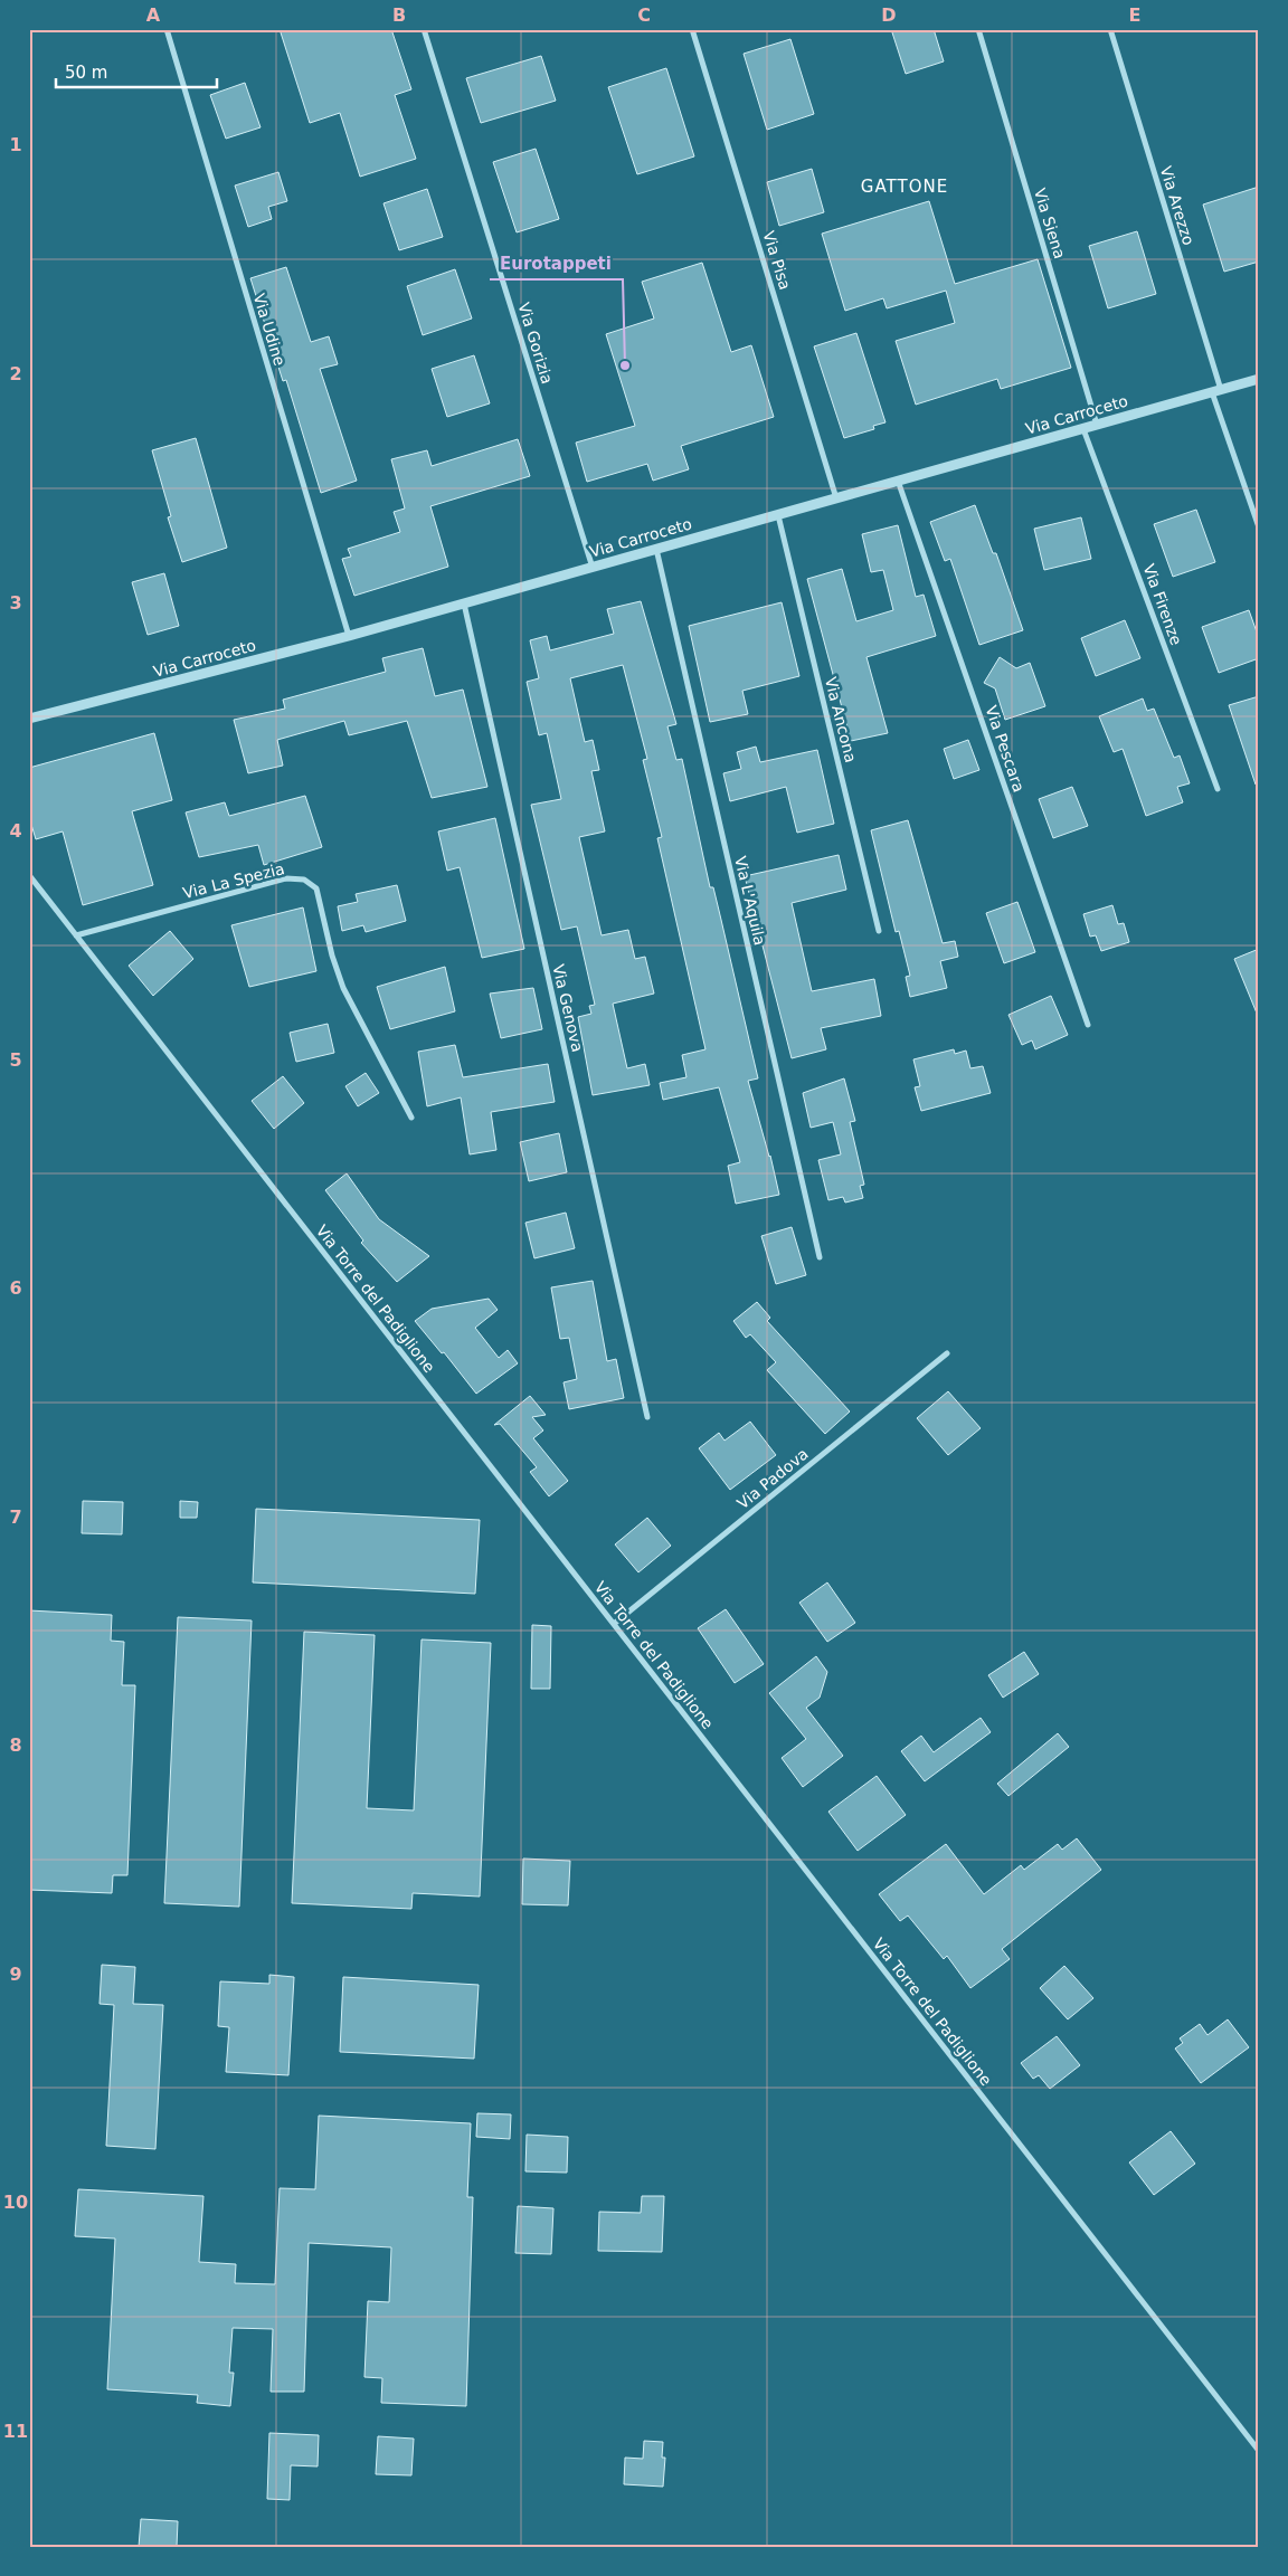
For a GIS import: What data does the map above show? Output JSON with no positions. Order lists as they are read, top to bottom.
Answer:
{
  "streets": {
    "street": [
      "Via Arezzo",
      "Via Siena",
      "Via Pisa",
      "Via Udine",
      "Via Gorizia",
      "Via Carroceto",
      "Via Firenze",
      "Via Ancona",
      "Via Pescara",
      "Via La Spezia",
      "Via L'Aquila",
      "Via Genova",
      "Via Torre del Padiglione",
      "Via Padova"
    ]
  },
  "crossings": [
    ["Via Arezzo", "Via Carroceto"],
    ["Via Siena", "Via Carroceto"],
    ["Via Pisa", "Via Carroceto"],
    ["Via Udine", "Via Carroceto"],
    ["Via Gorizia", "Via Carroceto"],
    ["Via Carroceto", "Via Firenze"],
    ["Via Carroceto", "Via Ancona"],
    ["Via Carroceto", "Via Pescara"],
    ["Via Carroceto", "Via L'Aquila"],
    ["Via Carroceto", "Via Genova"],
    ["Via La Spezia", "Via Torre del Padiglione"],
    ["Via Torre del Padiglione", "Via Padova"]
  ],
  "districts": ["GATTONE"],
  "places": ["Eurotappeti"],
  "scale_bar": "50 m",
  "grid": {
    "columns": [
      "A",
      "B",
      "C",
      "D",
      "E"
    ],
    "rows": [
      "1",
      "2",
      "3",
      "4",
      "5",
      "6",
      "7",
      "8",
      "9",
      "10",
      "11"
    ]
  }
}
